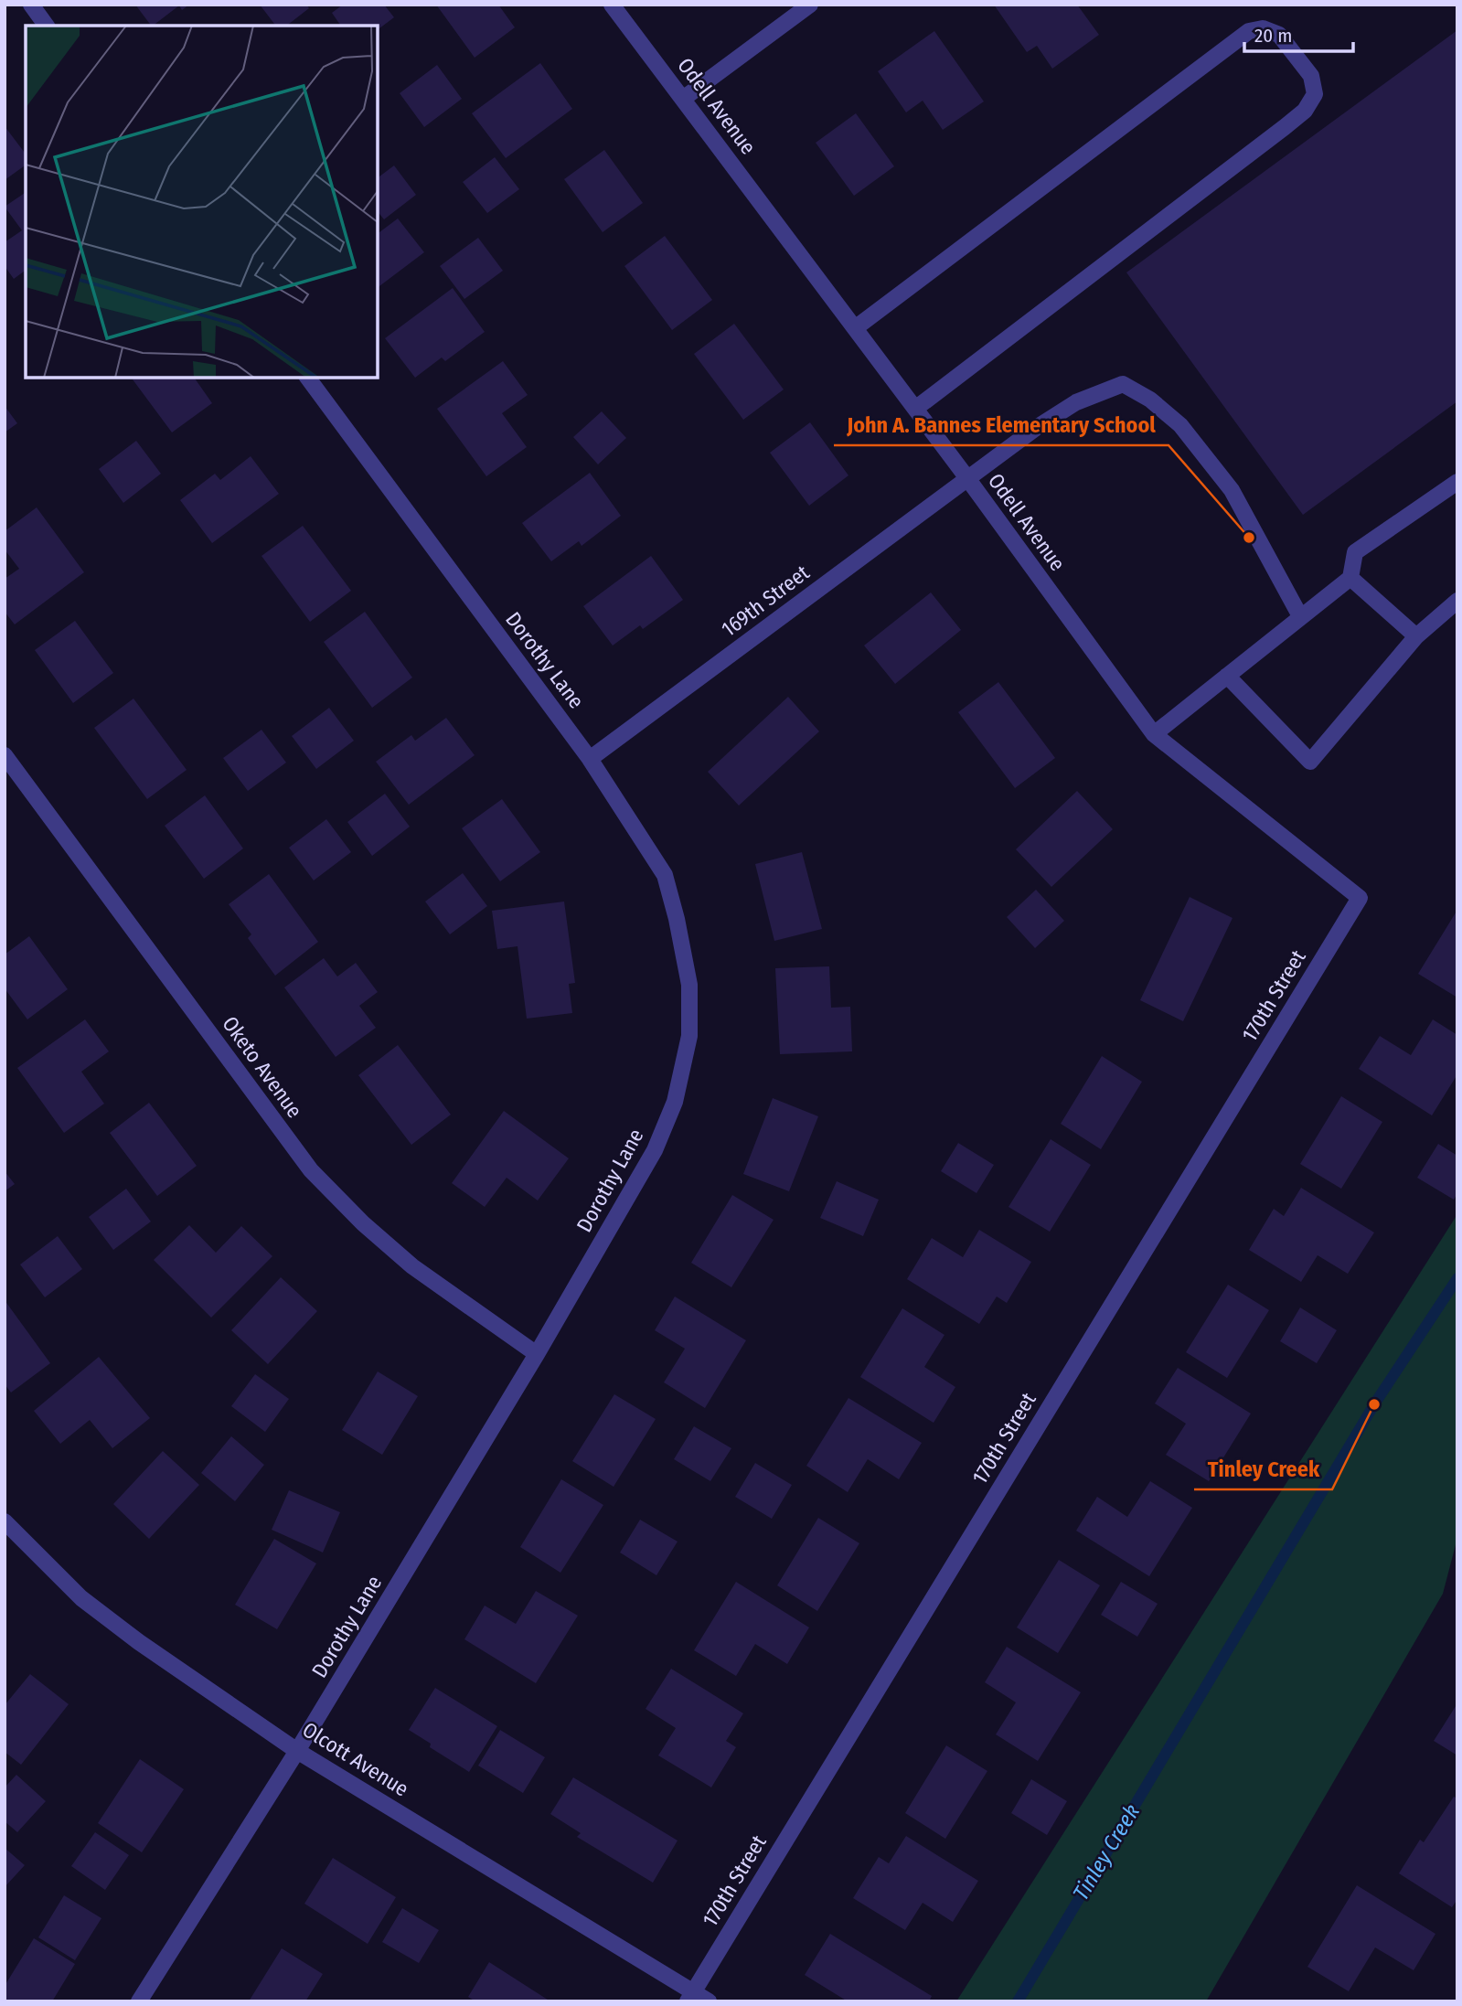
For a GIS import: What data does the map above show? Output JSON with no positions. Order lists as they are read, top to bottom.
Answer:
{
  "streets": {
    "street": [
      "Odell Avenue",
      "169th Street",
      "Dorothy Lane",
      "170th Street",
      "Oketo Avenue",
      "Olcott Avenue"
    ]
  },
  "crossings": [
    ["Odell Avenue", "169th Street"],
    ["Odell Avenue", "170th Street"],
    ["169th Street", "Dorothy Lane"],
    ["Dorothy Lane", "Oketo Avenue"],
    ["Dorothy Lane", "Olcott Avenue"],
    ["170th Street", "Olcott Avenue"]
  ],
  "water": ["Tinley Creek"],
  "places": ["John A. Bannes Elementary School", "Tinley Creek"],
  "scale_bar": "20 m"
}
